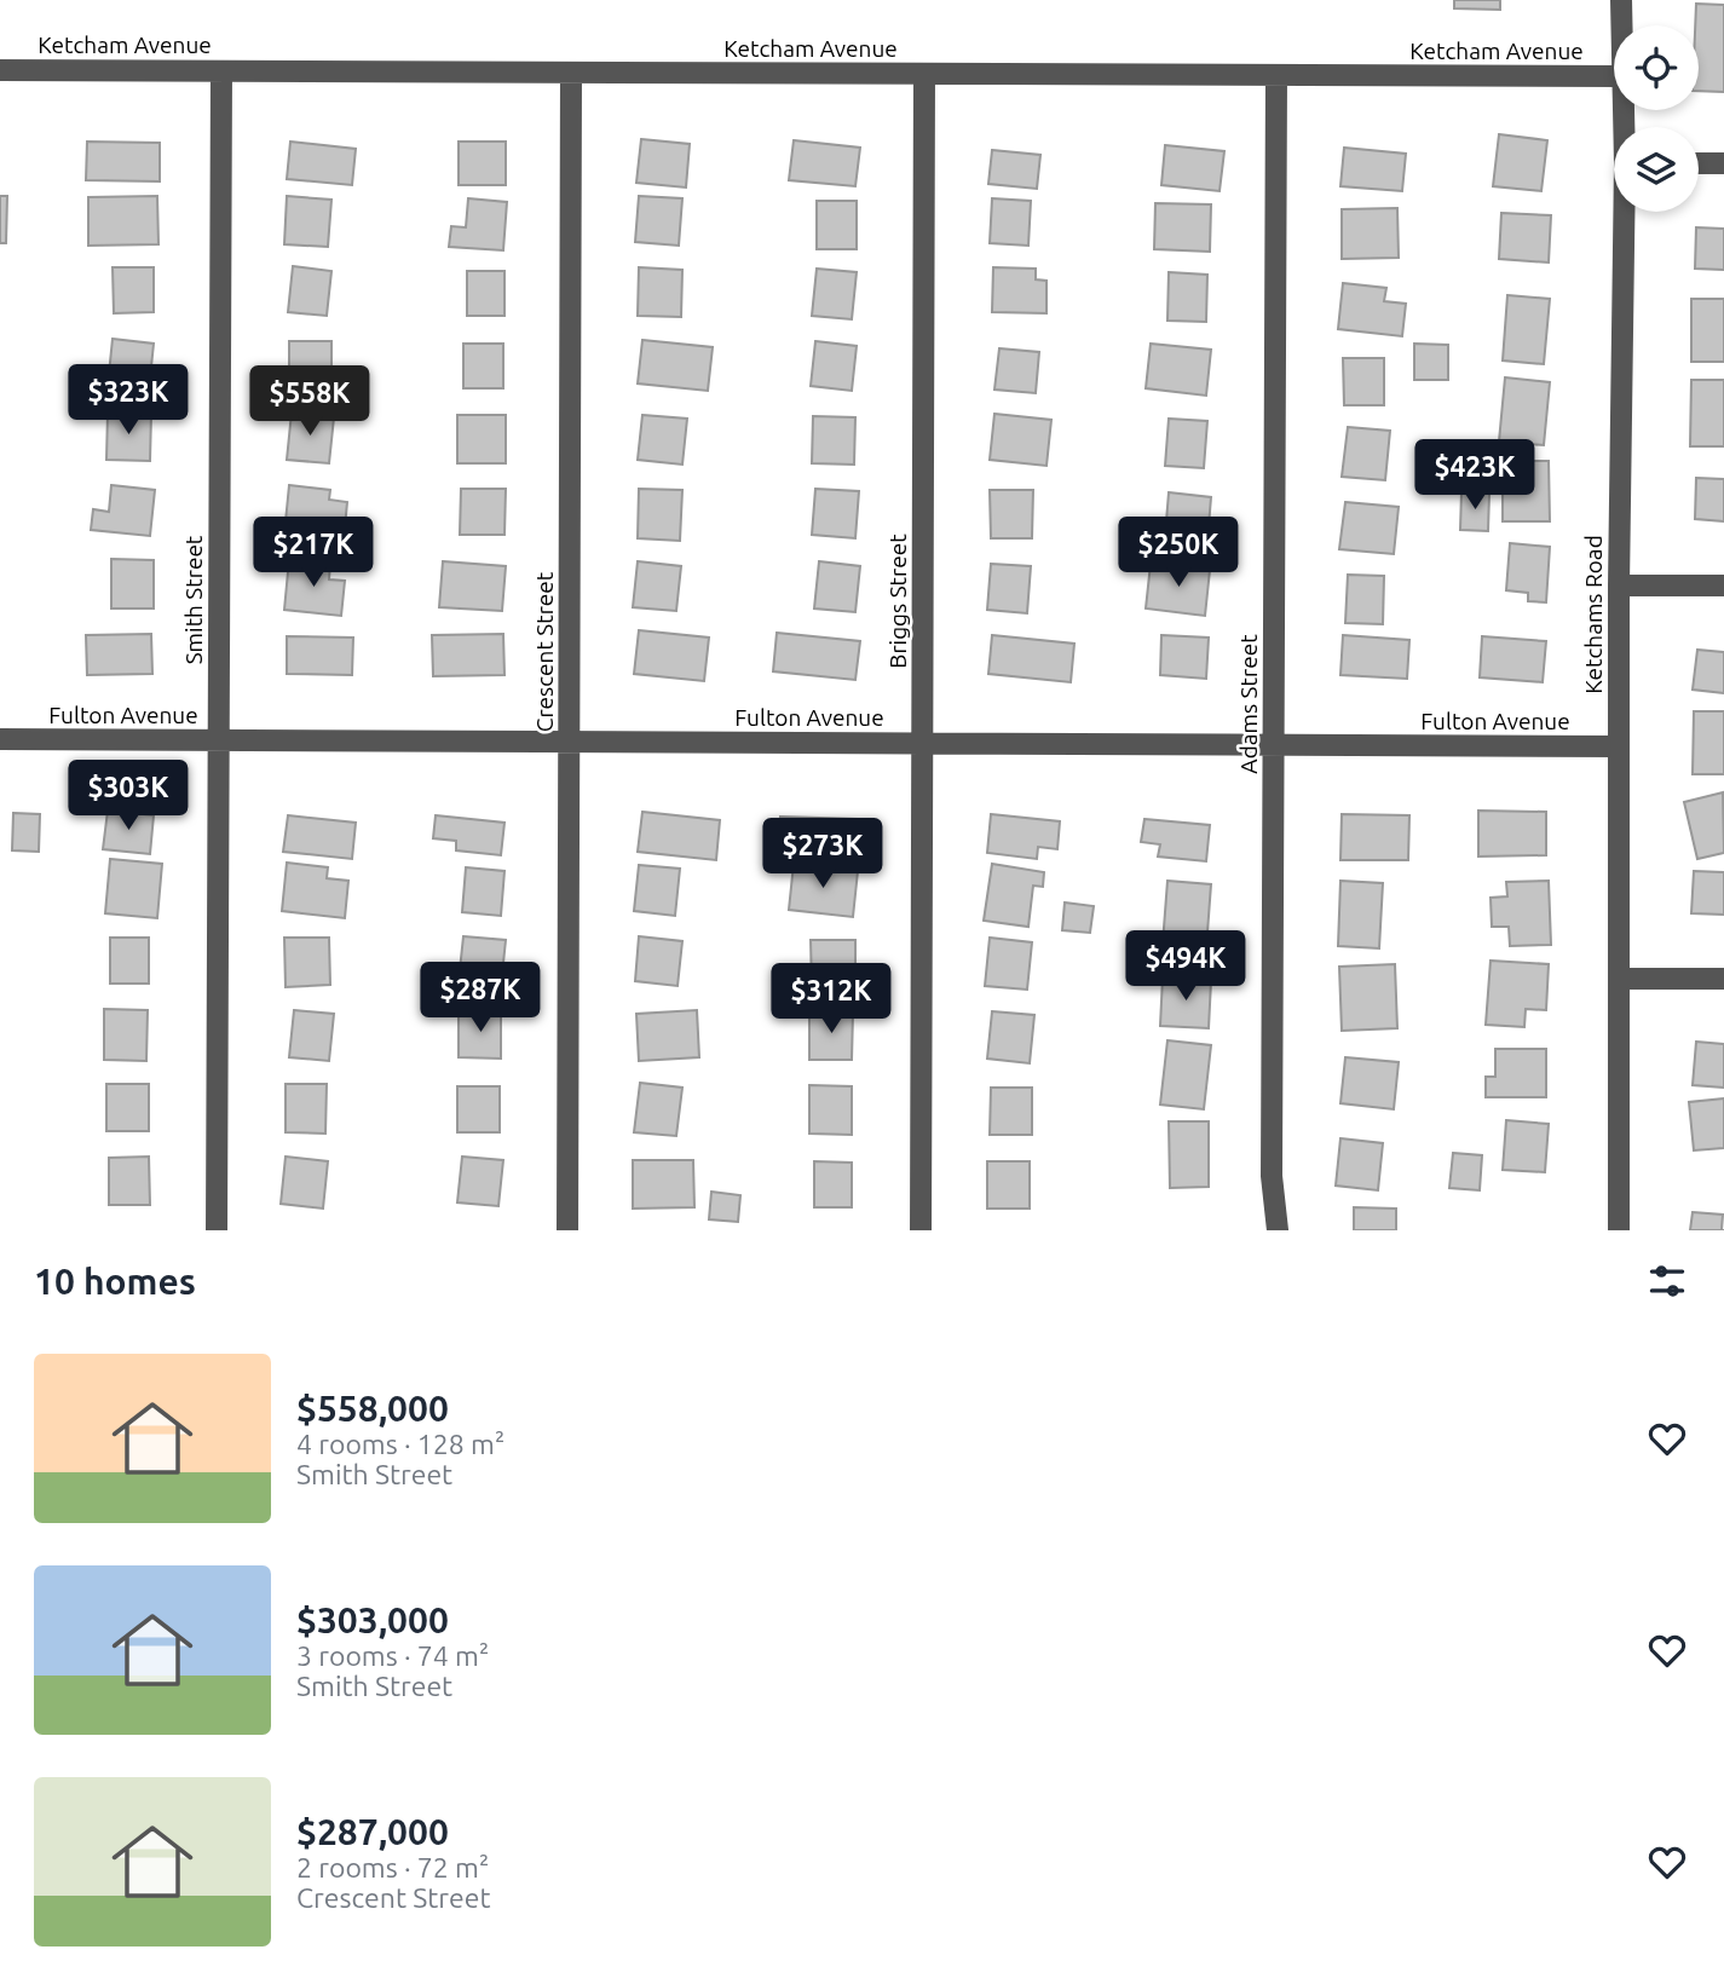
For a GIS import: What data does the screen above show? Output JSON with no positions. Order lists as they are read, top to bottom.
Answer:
{
  "streets": {
    "street": [
      "Ketcham Avenue",
      "Smith Street",
      "Briggs Street",
      "Ketchams Road",
      "Crescent Street",
      "Adams Street",
      "Fulton Avenue"
    ]
  },
  "crossings": [
    ["Ketcham Avenue", "Smith Street"],
    ["Ketcham Avenue", "Briggs Street"],
    ["Ketcham Avenue", "Crescent Street"],
    ["Ketcham Avenue", "Adams Street"],
    ["Smith Street", "Fulton Avenue"],
    ["Briggs Street", "Fulton Avenue"],
    ["Ketchams Road", "Fulton Avenue"],
    ["Crescent Street", "Fulton Avenue"],
    ["Adams Street", "Fulton Avenue"]
  ],
  "page": {
    "price": [
      "$323K",
      "$558K",
      "$423K",
      "$217K",
      "$250K",
      "$303K",
      "$273K",
      "$494K",
      "$287K",
      "$312K"
    ],
    "heading": "10 homes",
    "list": [
      {
        "name": "$558,000",
        "note": "4 rooms · 128 m² · Smith Street"
      },
      {
        "name": "$303,000",
        "note": "3 rooms · 74 m² · Smith Street"
      },
      {
        "name": "$287,000",
        "note": "2 rooms · 72 m² · Crescent Street"
      }
    ]
  }
}
